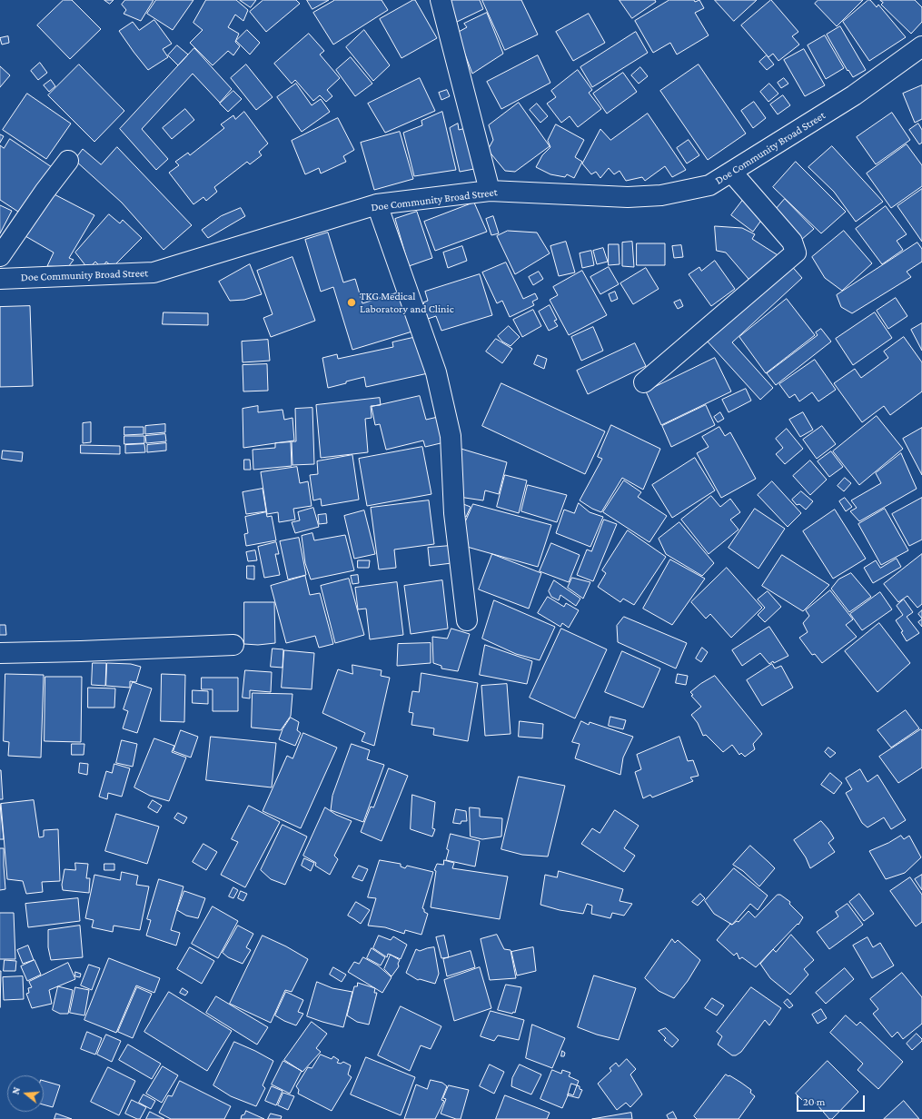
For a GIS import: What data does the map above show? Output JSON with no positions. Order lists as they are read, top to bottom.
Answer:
{
  "streets": {
    "street": ["Doe Community Broad Street"]
  },
  "places": ["TKG Medical Laboratory and Clinic"],
  "scale_bar": "20 m",
  "north": "left"
}
